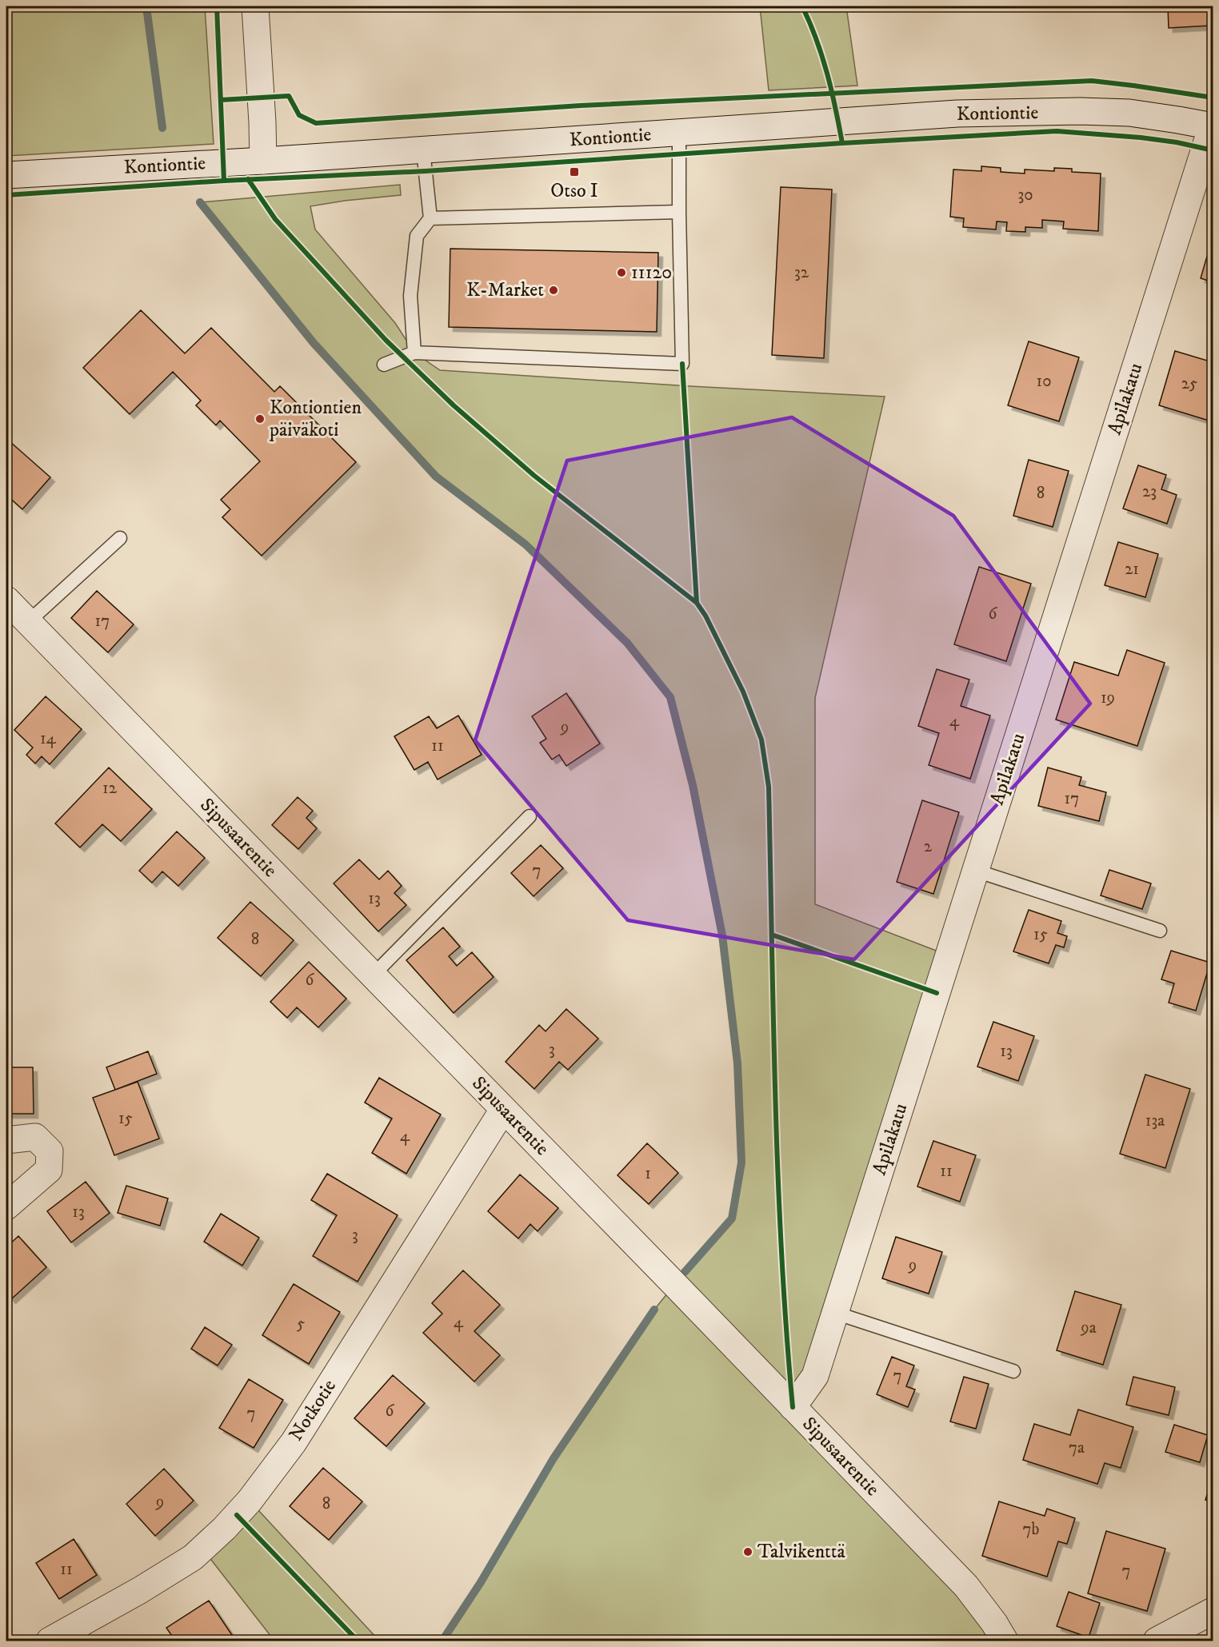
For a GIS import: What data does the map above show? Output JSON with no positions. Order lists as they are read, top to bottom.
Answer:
{
  "streets": {
    "street": [
      "Kontiontie",
      "Apilakatu",
      "Sipusaarentie",
      "Notkotie"
    ]
  },
  "crossings": [
    ["Kontiontie", "Apilakatu"],
    ["Apilakatu", "Sipusaarentie"],
    ["Sipusaarentie", "Notkotie"]
  ],
  "places": {
    "transit": ["Otso I"],
    "other": [
      "11120",
      "K-Market",
      "Kontiontien päiväkoti",
      "Talvikenttä"
    ]
  },
  "house_numbers": [
    "30",
    "32",
    "10",
    "25",
    "23",
    "8",
    "21",
    "6",
    "17",
    "19",
    "4",
    "9",
    "14",
    "11",
    "12",
    "17",
    "2",
    "7",
    "13",
    "15",
    "8",
    "6",
    "3",
    "13",
    "15",
    "13a",
    "4",
    "11",
    "1",
    "13",
    "3",
    "9",
    "4",
    "5",
    "9a",
    "7",
    "6",
    "7",
    "7a",
    "9",
    "8",
    "7b",
    "11",
    "7"
  ]
}
